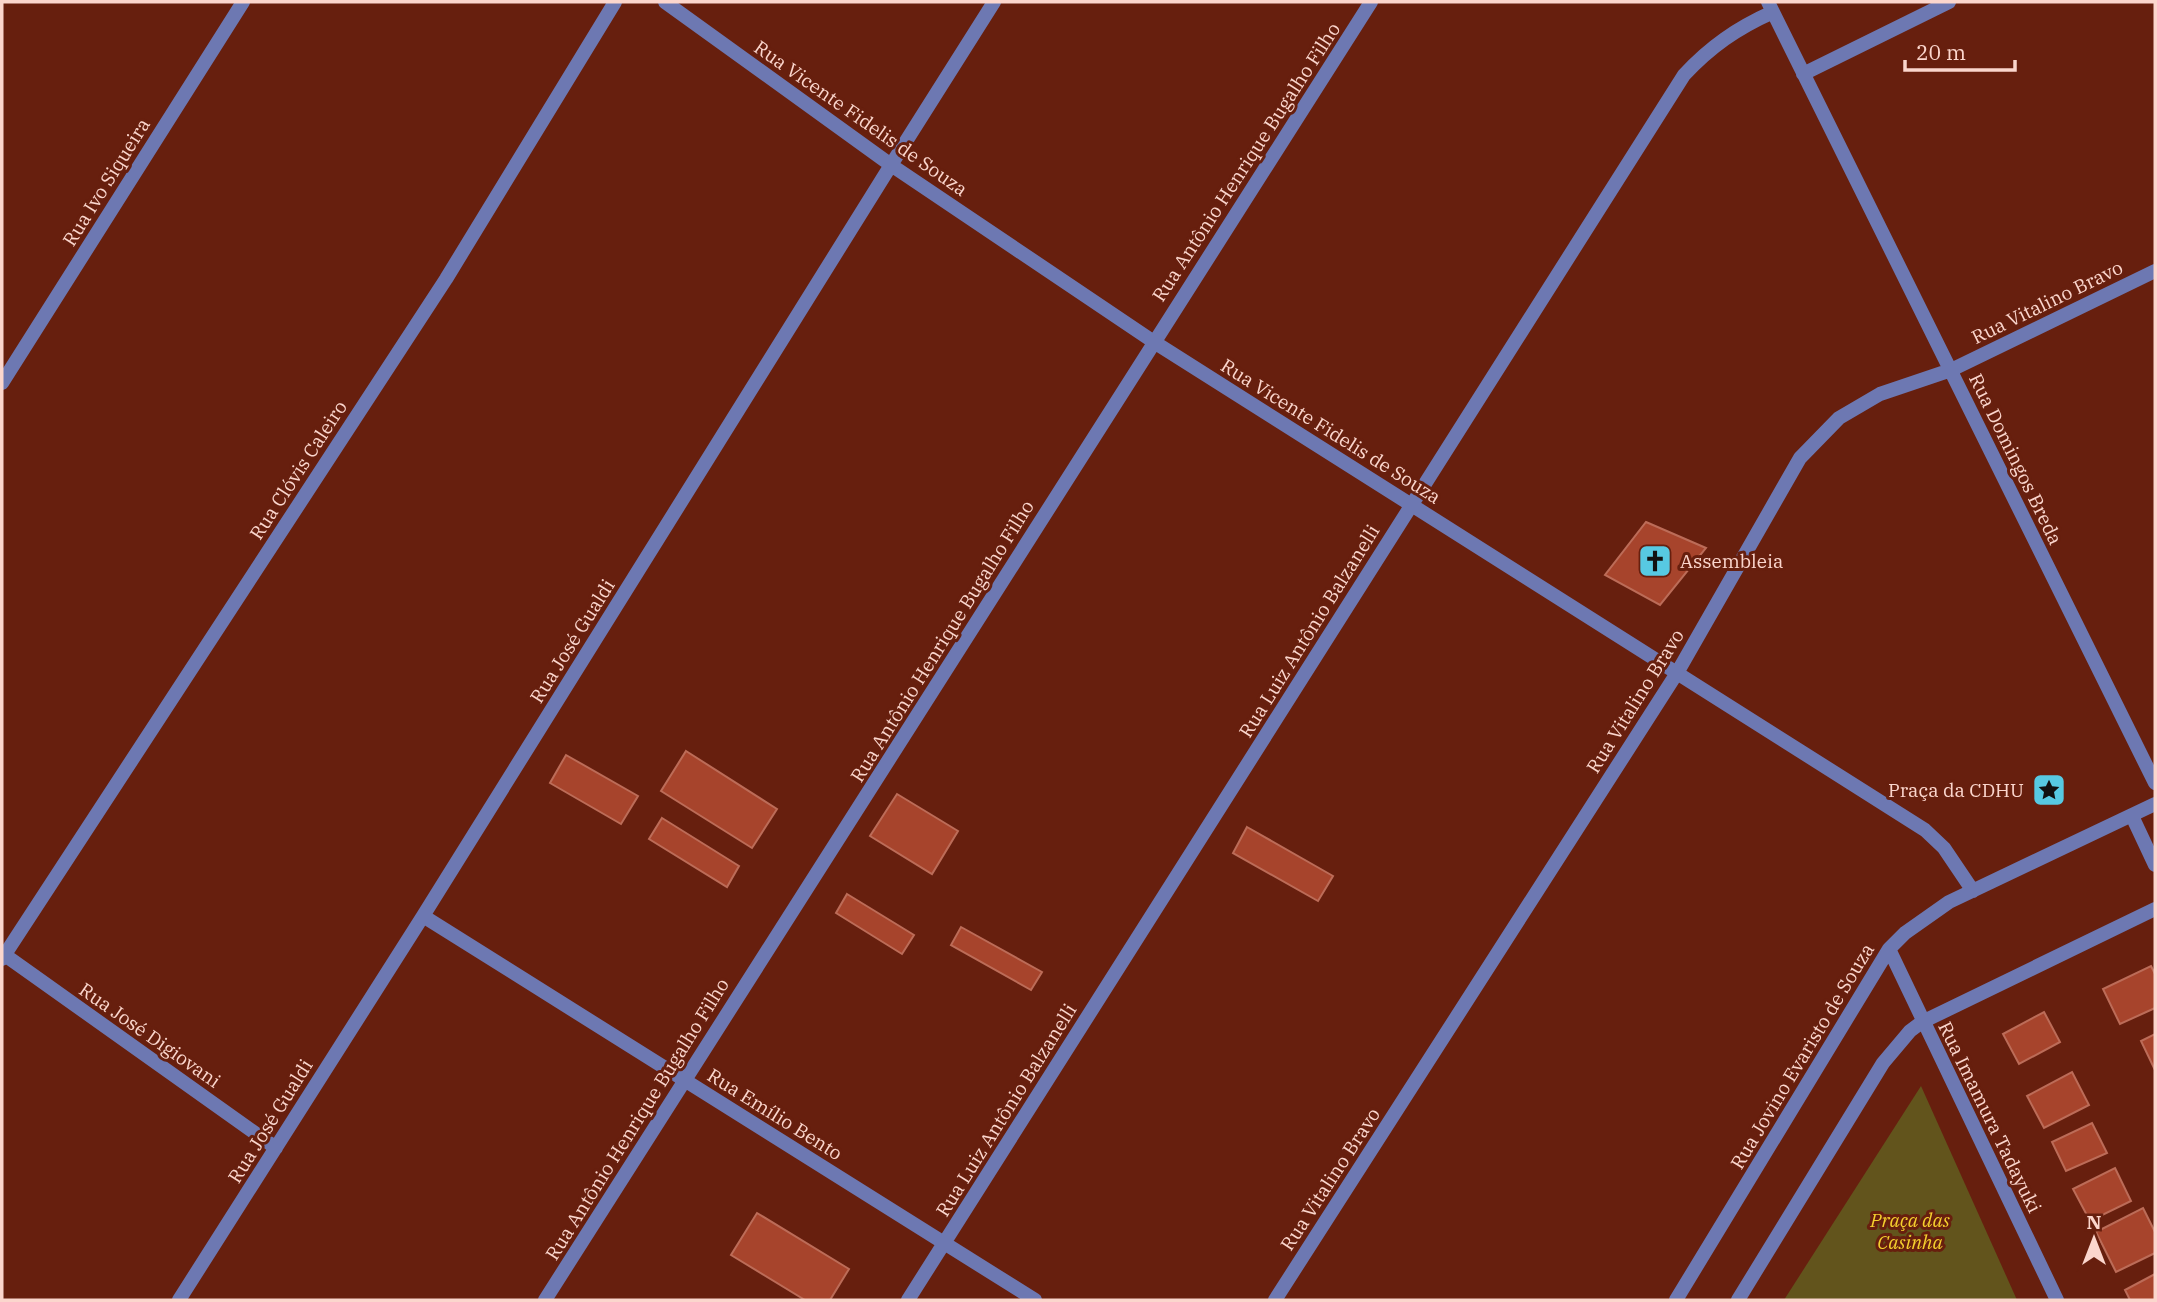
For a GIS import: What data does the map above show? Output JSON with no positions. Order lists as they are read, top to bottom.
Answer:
{
  "streets": {
    "street": [
      "Rua Vicente Fidelis de Souza",
      "Rua Antônio Henrique Bugalho Filho",
      "Rua Ivo Siqueira",
      "Rua Vitalino Bravo",
      "Rua Domingos Breda",
      "Rua Clóvis Caleiro",
      "Rua Luiz Antônio Balzanelli",
      "Rua José Gualdi",
      "Rua José Digiovani",
      "Rua Jovino Evaristo de Souza",
      "Rua Emílio Bento",
      "Rua Imamura Tadayuki"
    ]
  },
  "crossings": [
    ["Rua Vicente Fidelis de Souza", "Rua Antônio Henrique Bugalho Filho"],
    ["Rua Vicente Fidelis de Souza", "Rua Vitalino Bravo"],
    ["Rua Vicente Fidelis de Souza", "Rua Luiz Antônio Balzanelli"],
    ["Rua Vicente Fidelis de Souza", "Rua José Gualdi"],
    ["Rua Vicente Fidelis de Souza", "Rua Jovino Evaristo de Souza"],
    ["Rua Antônio Henrique Bugalho Filho", "Rua Emílio Bento"],
    ["Rua Vitalino Bravo", "Rua Domingos Breda"],
    ["Rua Domingos Breda", "Rua Luiz Antônio Balzanelli"],
    ["Rua Clóvis Caleiro", "Rua José Digiovani"],
    ["Rua Luiz Antônio Balzanelli", "Rua Emílio Bento"],
    ["Rua José Gualdi", "Rua José Digiovani"],
    ["Rua José Gualdi", "Rua Emílio Bento"],
    ["Rua Jovino Evaristo de Souza", "Rua Imamura Tadayuki"]
  ],
  "parks": ["Praça das Casinha"],
  "places": {
    "church": ["Assembleia"],
    "place": ["Praça da CDHU"]
  },
  "scale_bar": "20 m",
  "north": "top"
}
